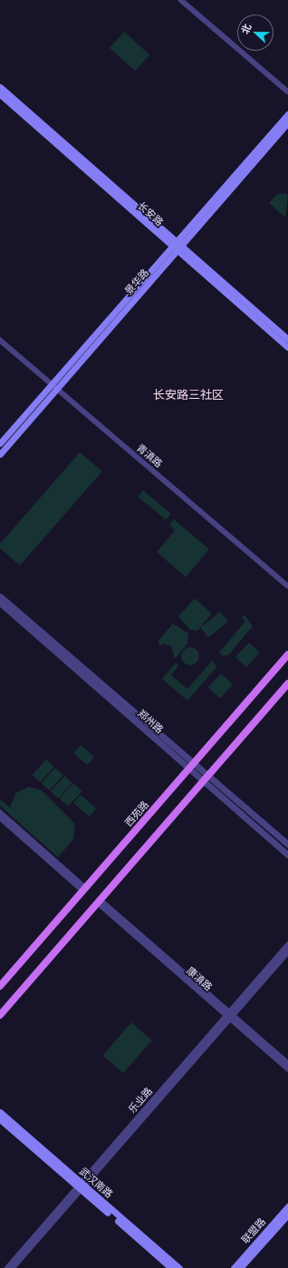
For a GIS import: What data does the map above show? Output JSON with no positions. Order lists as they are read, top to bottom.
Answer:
{
  "streets": {
    "main road": [
      "长安路",
      "景华路",
      "西苑路",
      "武汉南路",
      "联盟路"
    ],
    "street": [
      "青滇路",
      "郑州路",
      "康滇路",
      "乐业路"
    ]
  },
  "crossings": [
    ["长安路", "景华路"],
    ["景华路", "青滇路"],
    ["郑州路", "西苑路"],
    ["康滇路", "乐业路"],
    ["乐业路", "武汉南路"]
  ],
  "districts": ["长安路三社区"],
  "north": "left"
}
